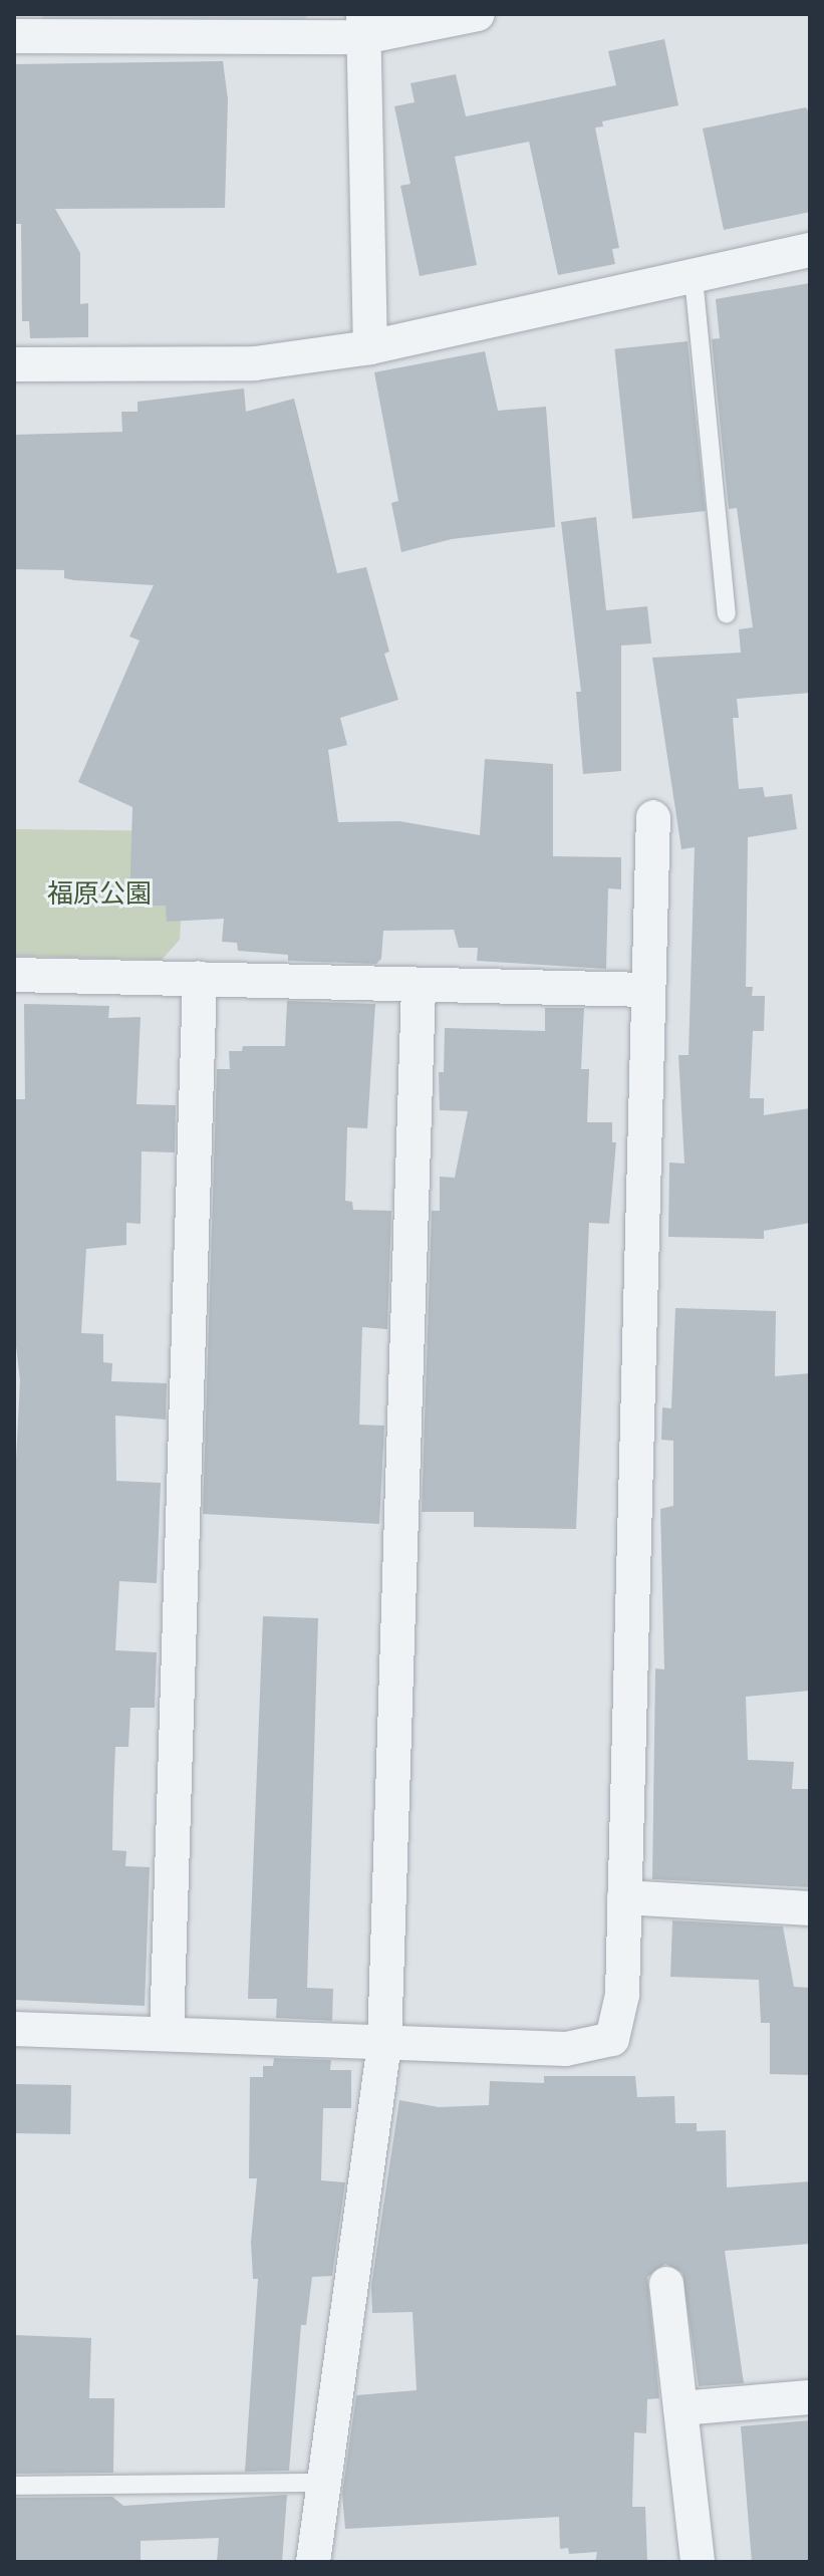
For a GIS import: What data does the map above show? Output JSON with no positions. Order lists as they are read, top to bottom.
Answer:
{
  "parks": ["福原公園"]
}
